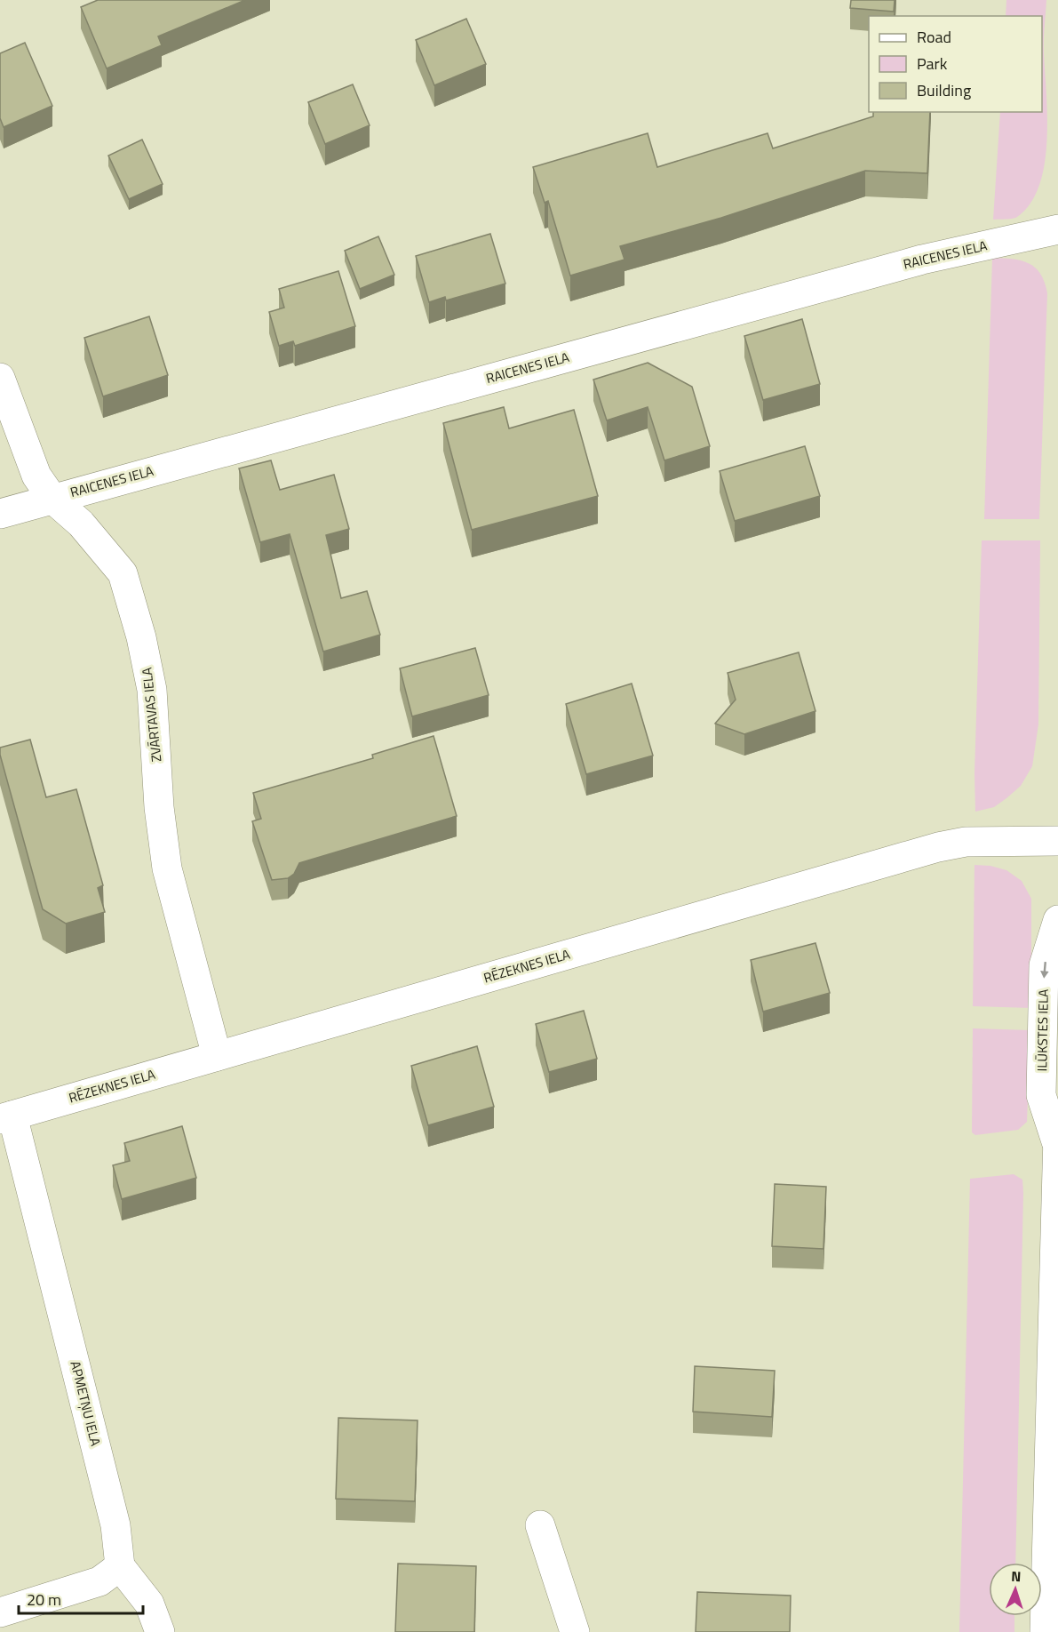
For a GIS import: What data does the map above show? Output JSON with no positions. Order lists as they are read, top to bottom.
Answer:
{
  "streets": {
    "street": [
      "RAICENES IELA",
      "ZVĀRTAVAS IELA",
      "RĒZEKNES IELA",
      "ILŪKSTES IELA",
      "APMETŅU IELA"
    ]
  },
  "crossings": [
    ["RAICENES IELA", "ZVĀRTAVAS IELA"],
    ["ZVĀRTAVAS IELA", "RĒZEKNES IELA"],
    ["RĒZEKNES IELA", "APMETŅU IELA"]
  ],
  "legend": ["Road", "Park", "Building"],
  "scale_bar": "20 m",
  "north": "top"
}
